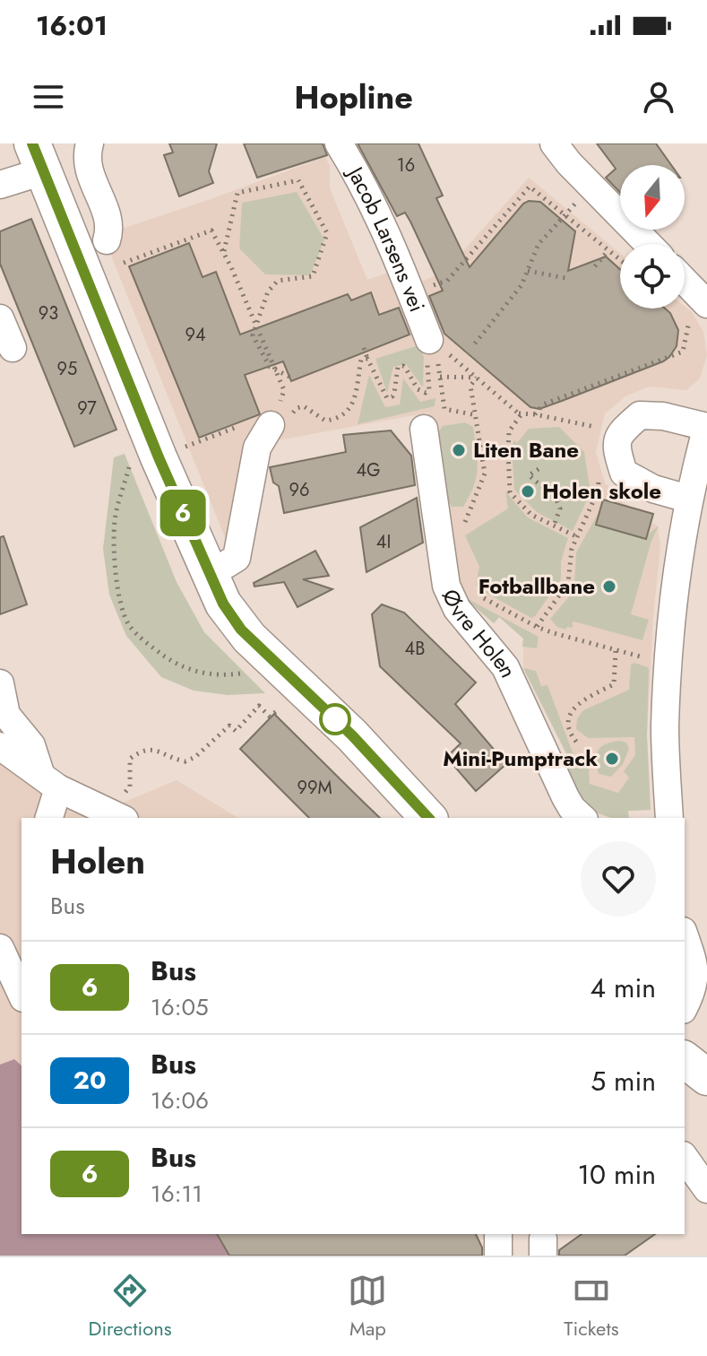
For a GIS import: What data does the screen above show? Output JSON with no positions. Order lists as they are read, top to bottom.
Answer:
{
  "streets": {
    "street": ["Jacob Larsens vei", "Øvre Holen"]
  },
  "places": [
    "Liten Bane",
    "Holen skole",
    "Fotballbane",
    "Mini-Pumptrack"
  ],
  "lines": ["bus line 6"],
  "house_numbers": [
    "16",
    "93",
    "94",
    "95",
    "97",
    "4G",
    "96",
    "4I",
    "4B",
    "99M"
  ],
  "north": "bottom",
  "page": {
    "status": "16:01",
    "header": "Hopline",
    "on_map": "6",
    "heading": ["Holen", "Bus"],
    "list": [
      {
        "mark": "6",
        "name": "Bus",
        "note": "16:05",
        "value": "4 min"
      },
      {
        "mark": "20",
        "name": "Bus",
        "note": "16:06",
        "value": "5 min"
      },
      {
        "mark": "6",
        "name": "Bus",
        "note": "16:11",
        "value": "10 min"
      }
    ],
    "tabs": ["Directions", "Map", "Tickets"]
  }
}
